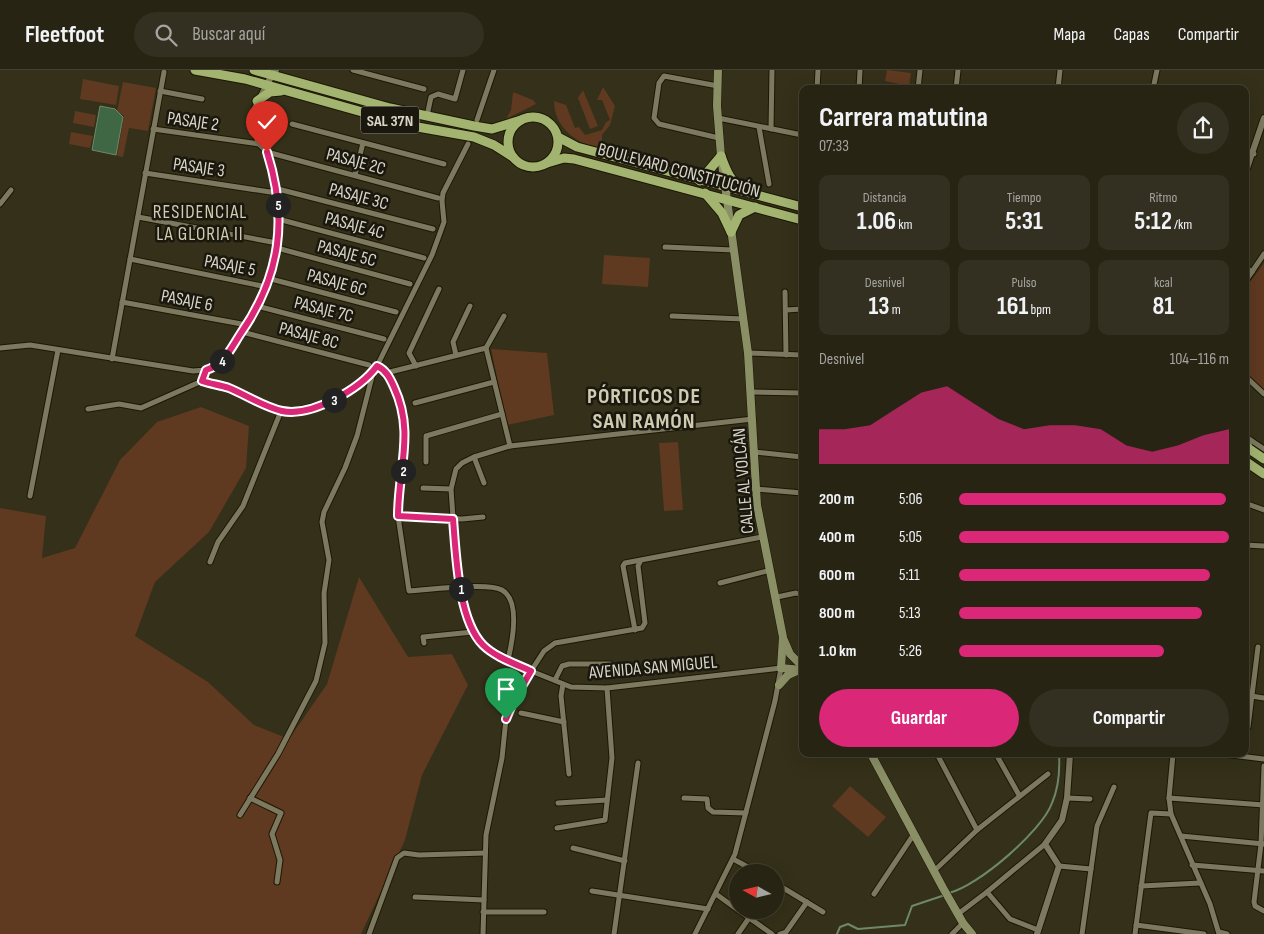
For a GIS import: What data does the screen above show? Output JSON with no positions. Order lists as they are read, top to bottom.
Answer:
{
  "streets": {
    "highway": ["SAL 37N", "BOULEVARD CONSTITUCIÓN"],
    "main road": ["CALLE AL VOLCÁN"],
    "street": [
      "PASAJE 2",
      "PASAJE 2C",
      "PASAJE 3",
      "PASAJE 3C",
      "PASAJE 4C",
      "PASAJE 5C",
      "PASAJE 5",
      "PASAJE 6C",
      "PASAJE 6",
      "PASAJE 7C",
      "PASAJE 8C",
      "AVENIDA SAN MIGUEL"
    ]
  },
  "crossings": [
    ["SAL 37N", "BOULEVARD CONSTITUCIÓN"],
    ["PASAJE 3", "PASAJE 3C"],
    ["BOULEVARD CONSTITUCIÓN", "CALLE AL VOLCÁN"],
    ["CALLE AL VOLCÁN", "AVENIDA SAN MIGUEL"]
  ],
  "districts": ["RESIDENCIAL LA GLORIA II", "PÓRTICOS DE SAN RAMÓN"],
  "north": "left",
  "page": {
    "header": "Fleetfoot",
    "search": "Buscar aquí",
    "nav": ["Mapa", "Capas", "Compartir"],
    "heading": ["Carrera matutina", "07:33"],
    "stats": [
      ["Distancia", "1.06 km"],
      ["Tiempo", "5:31"],
      ["Ritmo", "5:12 /km"],
      ["Desnivel", "13 m"],
      ["Pulso", "161 bpm"],
      ["kcal", "81"]
    ],
    "pins": [
      "5",
      "4",
      "3",
      "2",
      "1"
    ],
    "chart": ["Desnivel", "104–116 m"],
    "list": [
      {
        "name": "200 m",
        "note": "5:06"
      },
      {
        "name": "400 m",
        "note": "5:05"
      },
      {
        "name": "600 m",
        "note": "5:11"
      },
      {
        "name": "800 m",
        "note": "5:13"
      },
      {
        "name": "1.0 km",
        "note": "5:26"
      }
    ],
    "buttons": ["Guardar", "Compartir"]
  }
}
